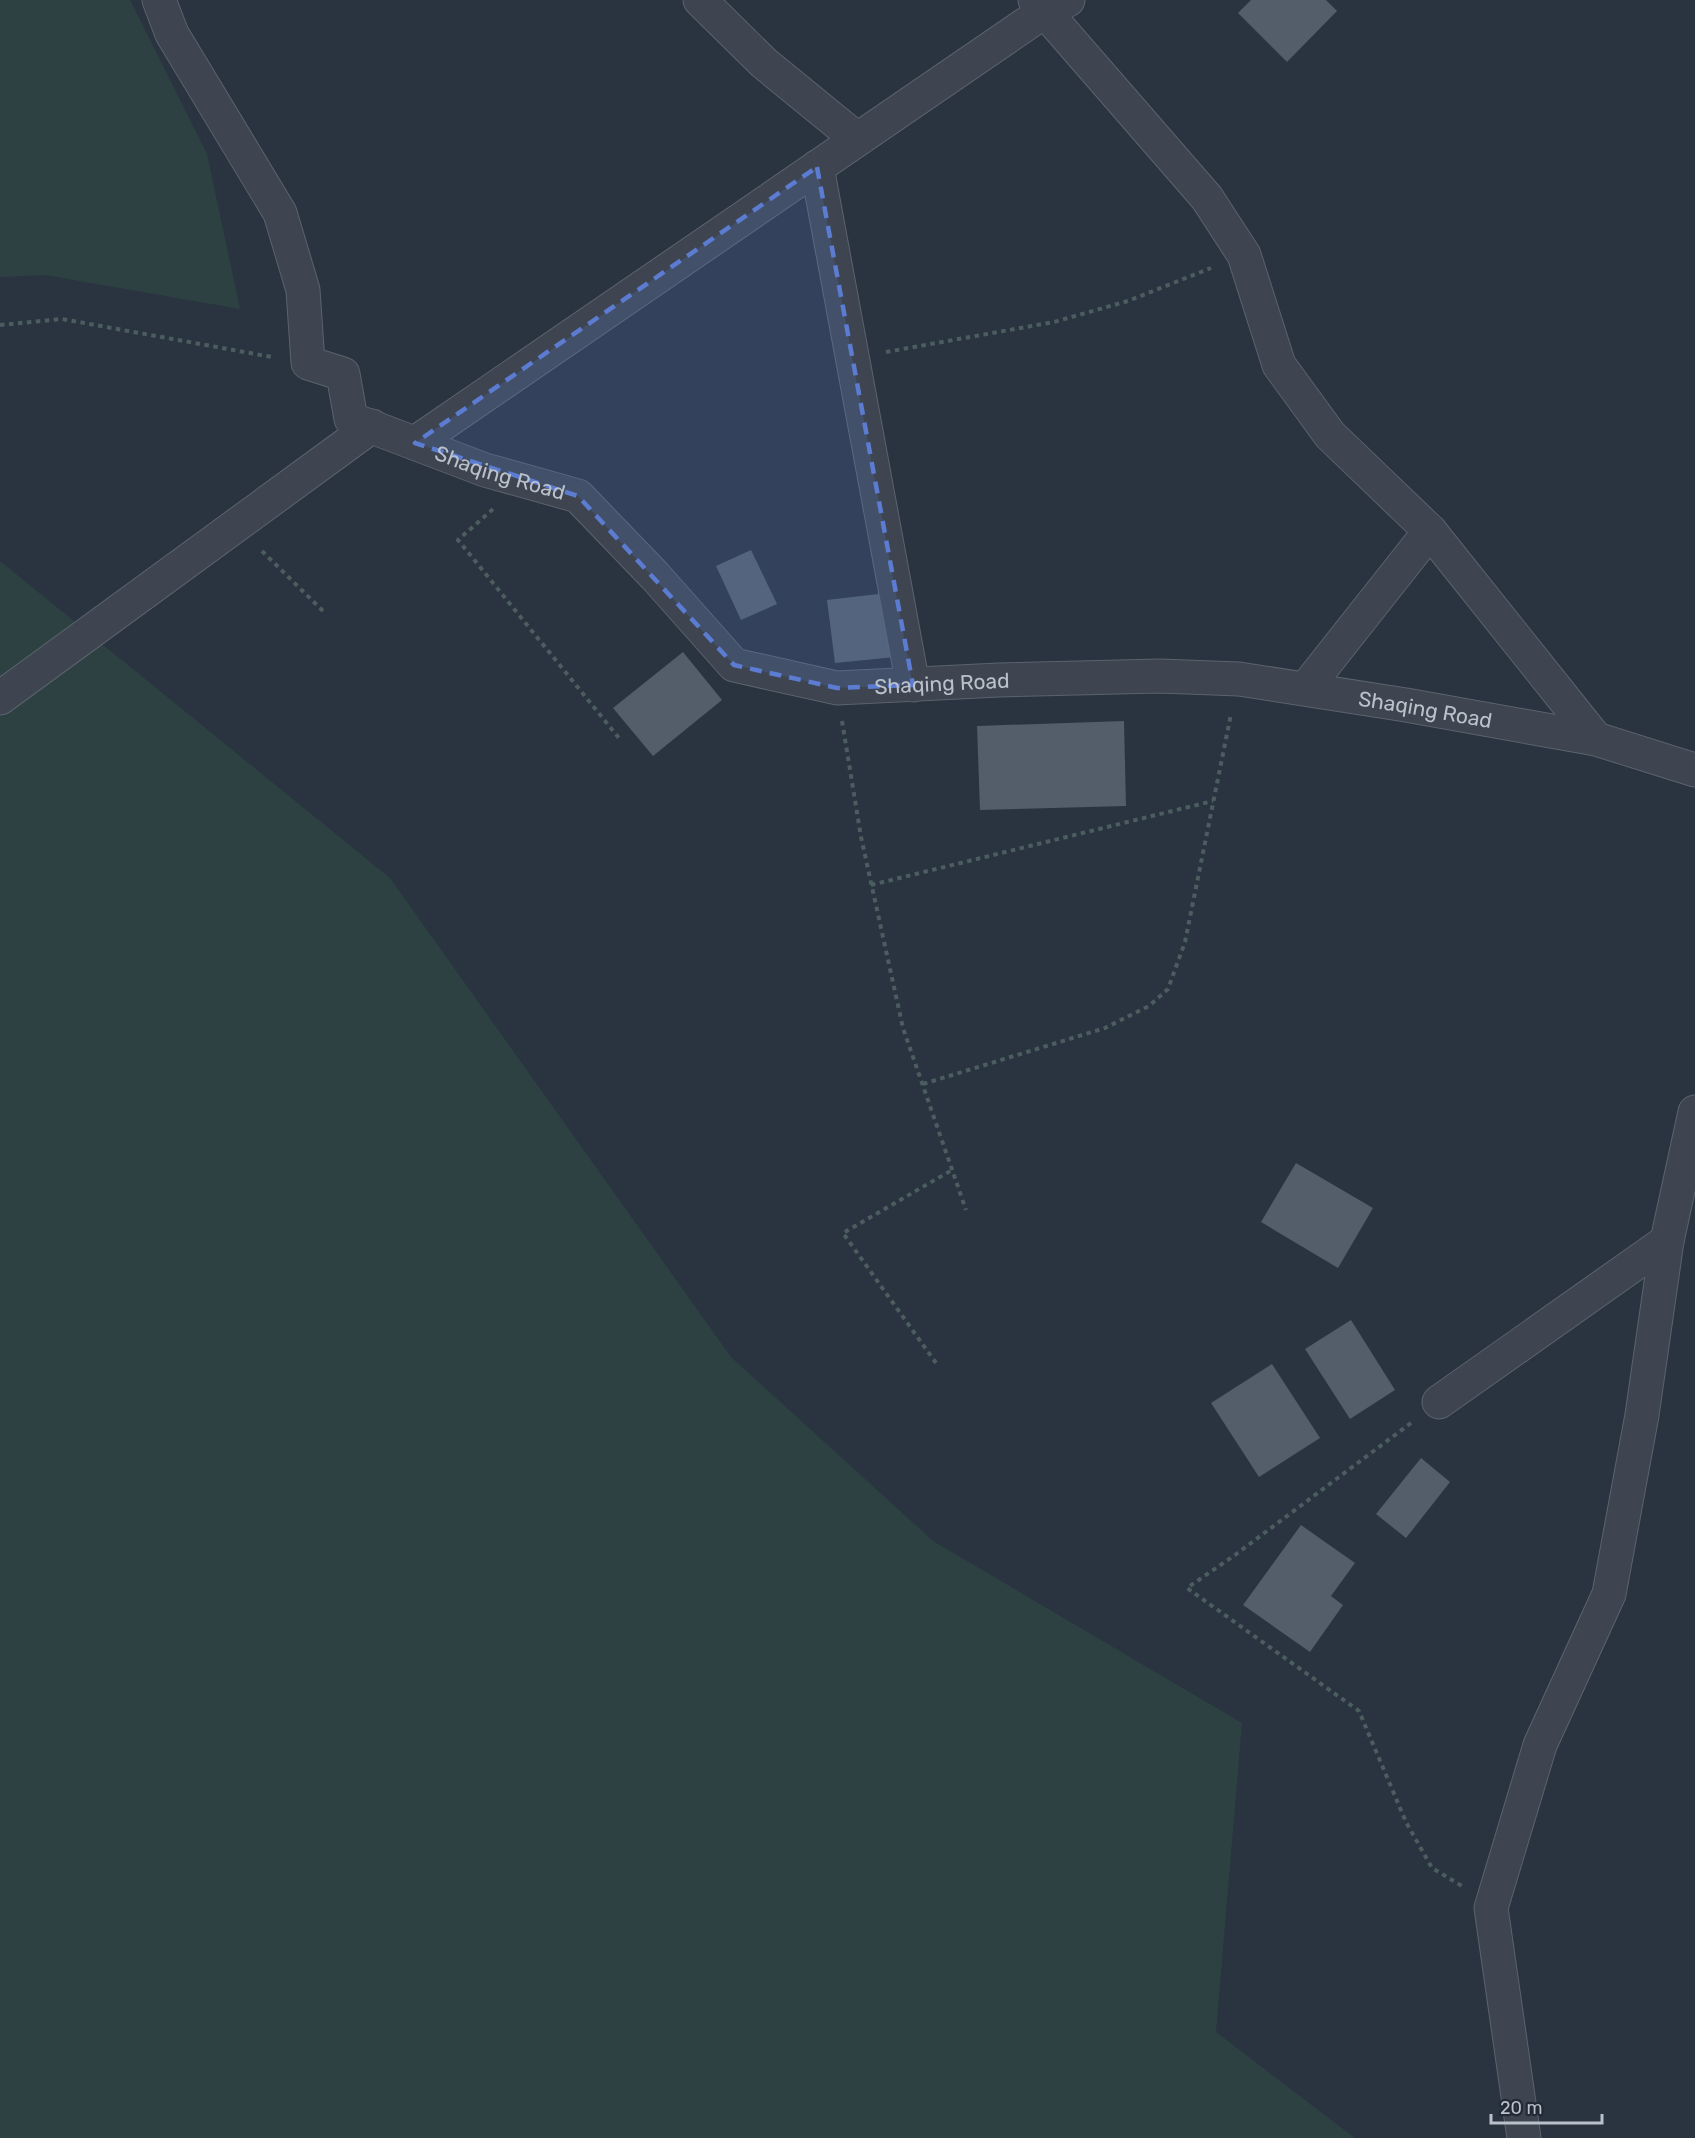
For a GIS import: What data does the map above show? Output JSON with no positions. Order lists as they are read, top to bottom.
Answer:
{
  "streets": {
    "street": ["Shaqing Road"]
  },
  "scale_bar": "20 m"
}
